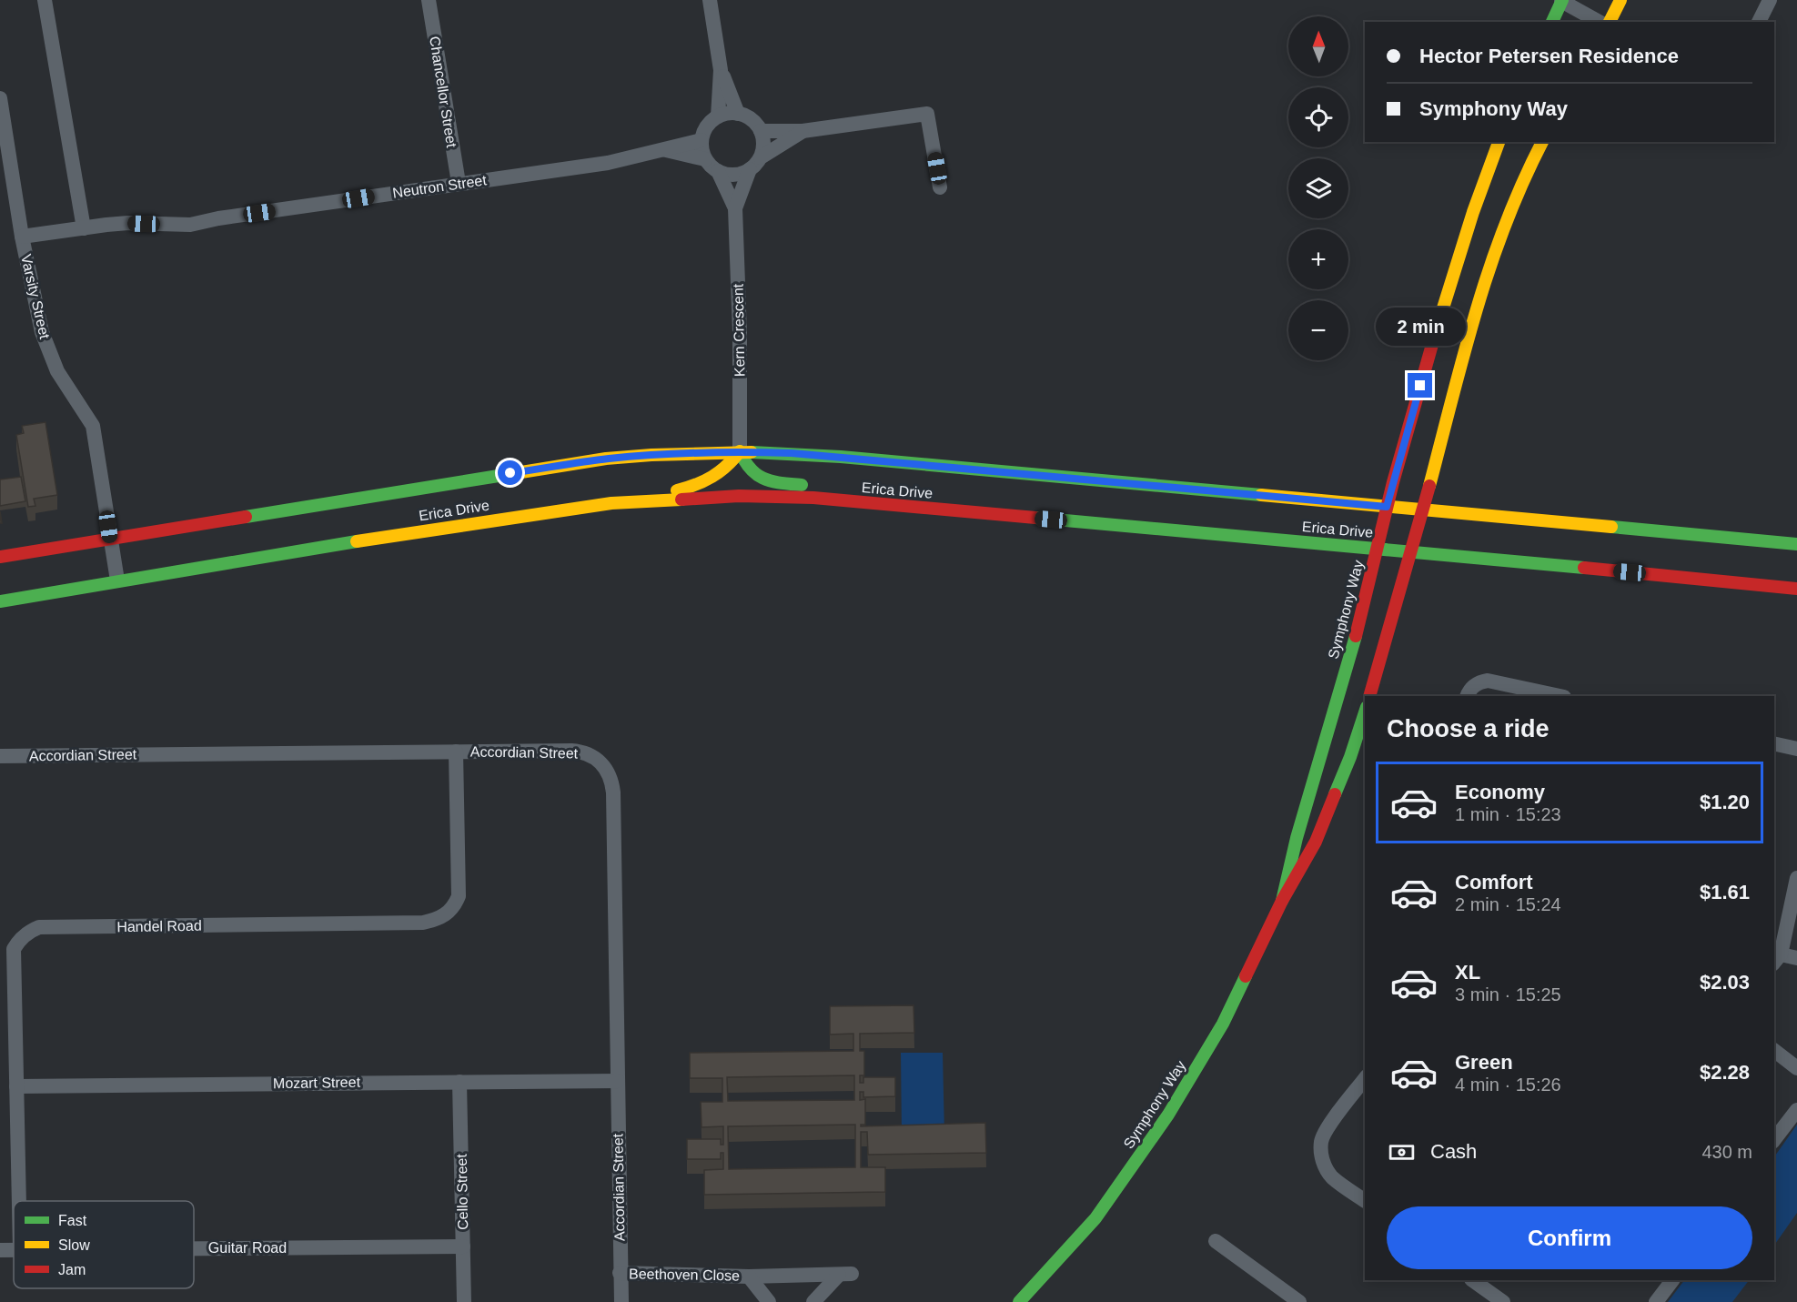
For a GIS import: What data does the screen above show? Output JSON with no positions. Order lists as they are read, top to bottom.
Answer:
{
  "streets": {
    "main road": ["Erica Drive", "Symphony Way"],
    "street": [
      "Chancellor Street",
      "Neutron Street",
      "Varsity Street",
      "Kern Crescent",
      "Accordian Street",
      "Handel Road",
      "Mozart Street",
      "Cello Street",
      "Guitar Road",
      "Beethoven Close"
    ]
  },
  "crossings": [
    ["Chancellor Street", "Neutron Street"],
    ["Neutron Street", "Varsity Street"],
    ["Neutron Street", "Kern Crescent"],
    ["Varsity Street", "Erica Drive"],
    ["Kern Crescent", "Erica Drive"],
    ["Erica Drive", "Symphony Way"],
    ["Accordian Street", "Handel Road"],
    ["Accordian Street", "Mozart Street"],
    ["Accordian Street", "Beethoven Close"],
    ["Handel Road", "Mozart Street"],
    ["Mozart Street", "Cello Street"],
    ["Cello Street", "Guitar Road"]
  ],
  "legend": ["Fast", "Slow", "Jam"],
  "north": "top",
  "page": {
    "map_buttons": ["+", "−"],
    "banner": ["Hector Petersen Residence", "Symphony Way"],
    "bubble": "2 min",
    "heading": "Choose a ride",
    "list": [
      {
        "name": "Economy",
        "note": "1 min · 15:23",
        "value": "$1.20"
      },
      {
        "name": "Comfort",
        "note": "2 min · 15:24",
        "value": "$1.61"
      },
      {
        "name": "XL",
        "note": "3 min · 15:25",
        "value": "$2.03"
      },
      {
        "name": "Green",
        "note": "4 min · 15:26",
        "value": "$2.28"
      }
    ],
    "pay": ["Cash", "430 m"],
    "buttons": "Confirm"
  }
}
